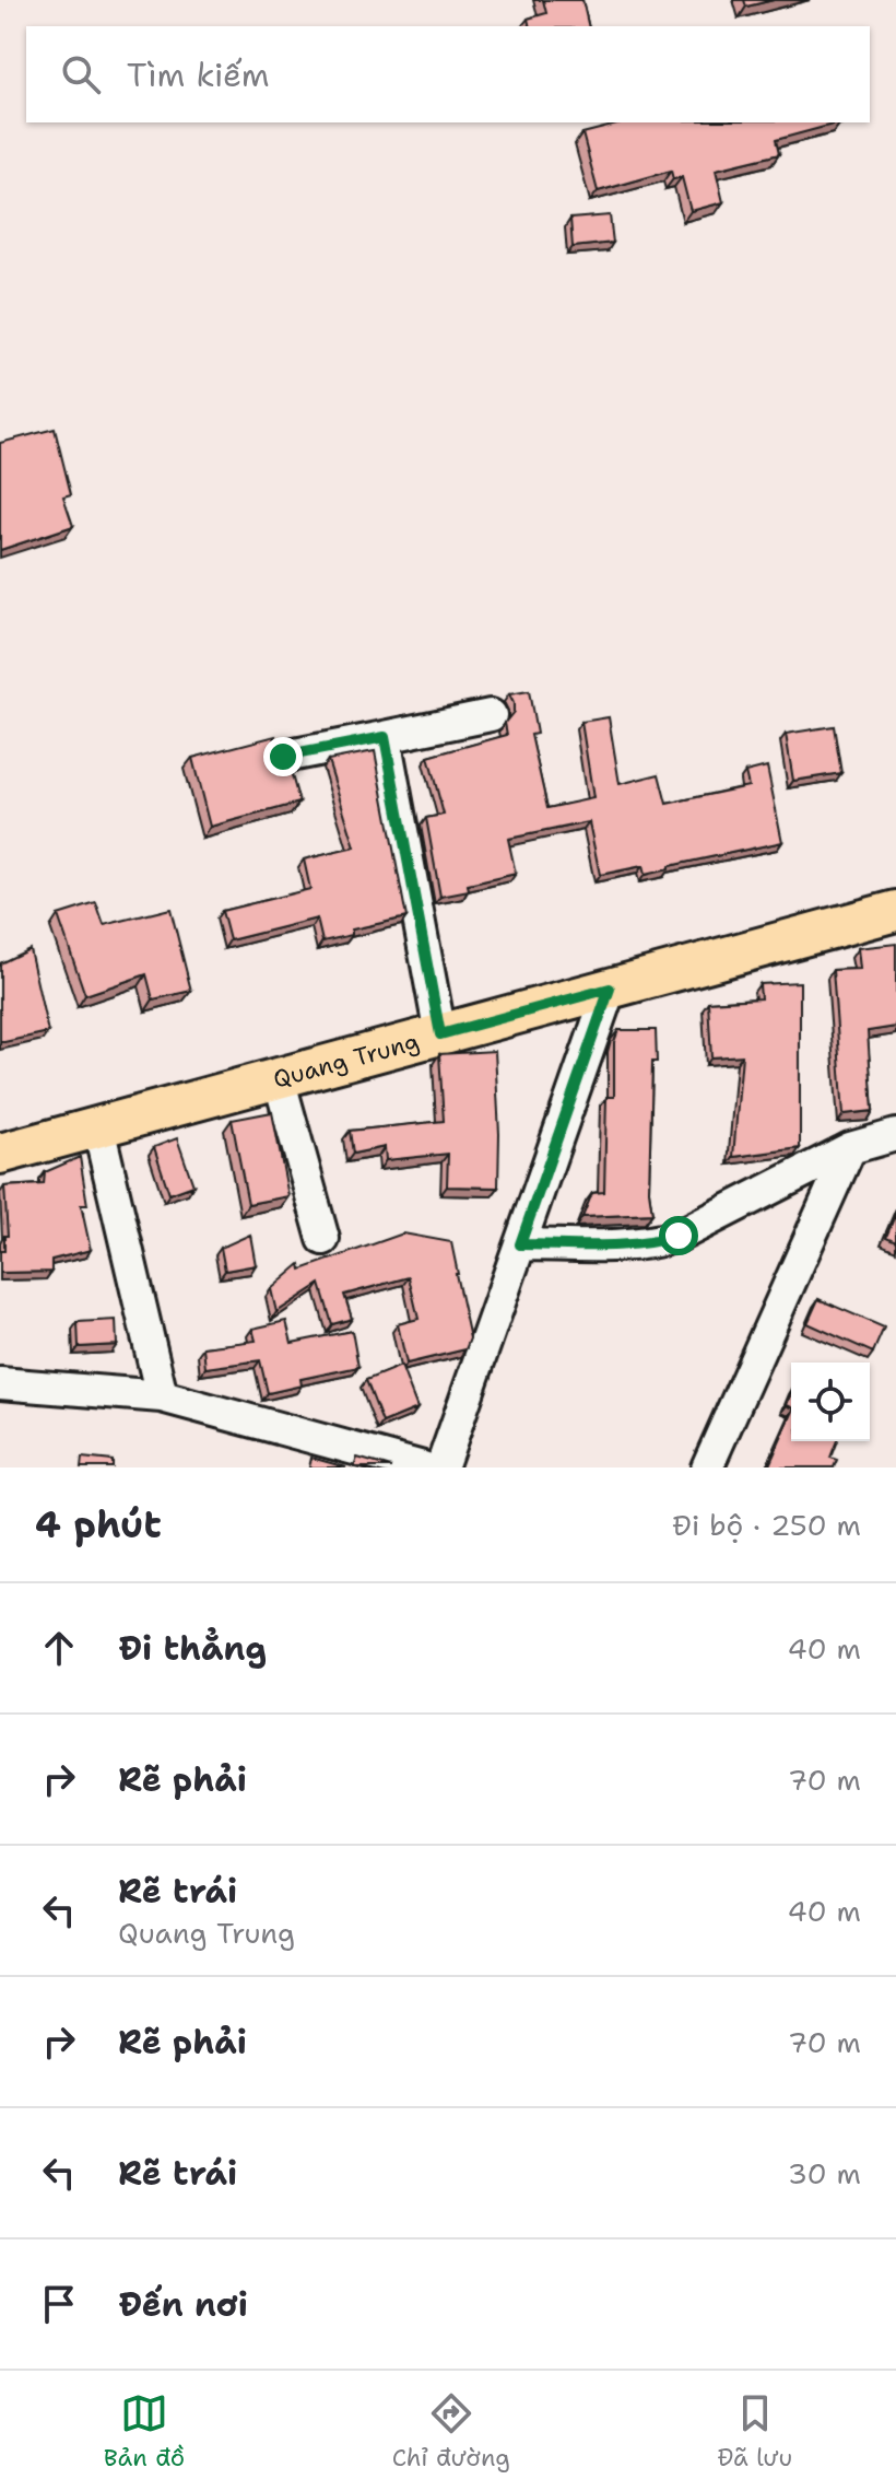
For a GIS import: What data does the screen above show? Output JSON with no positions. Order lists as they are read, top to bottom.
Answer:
{
  "streets": {
    "main road": ["Quang Trung"]
  },
  "page": {
    "search": "Tìm kiếm",
    "heading": ["4 phút", "Đi bộ · 250 m"],
    "list": [
      ["Đi thẳng", "40 m"],
      ["Rẽ phải", "70 m"],
      ["Rẽ trái", "Quang Trung", "40 m"],
      ["Rẽ phải", "70 m"],
      ["Rẽ trái", "30 m"],
      "Đến nơi"
    ],
    "nav": ["Bản đồ", "Chỉ đường", "Đã lưu"]
  }
}
